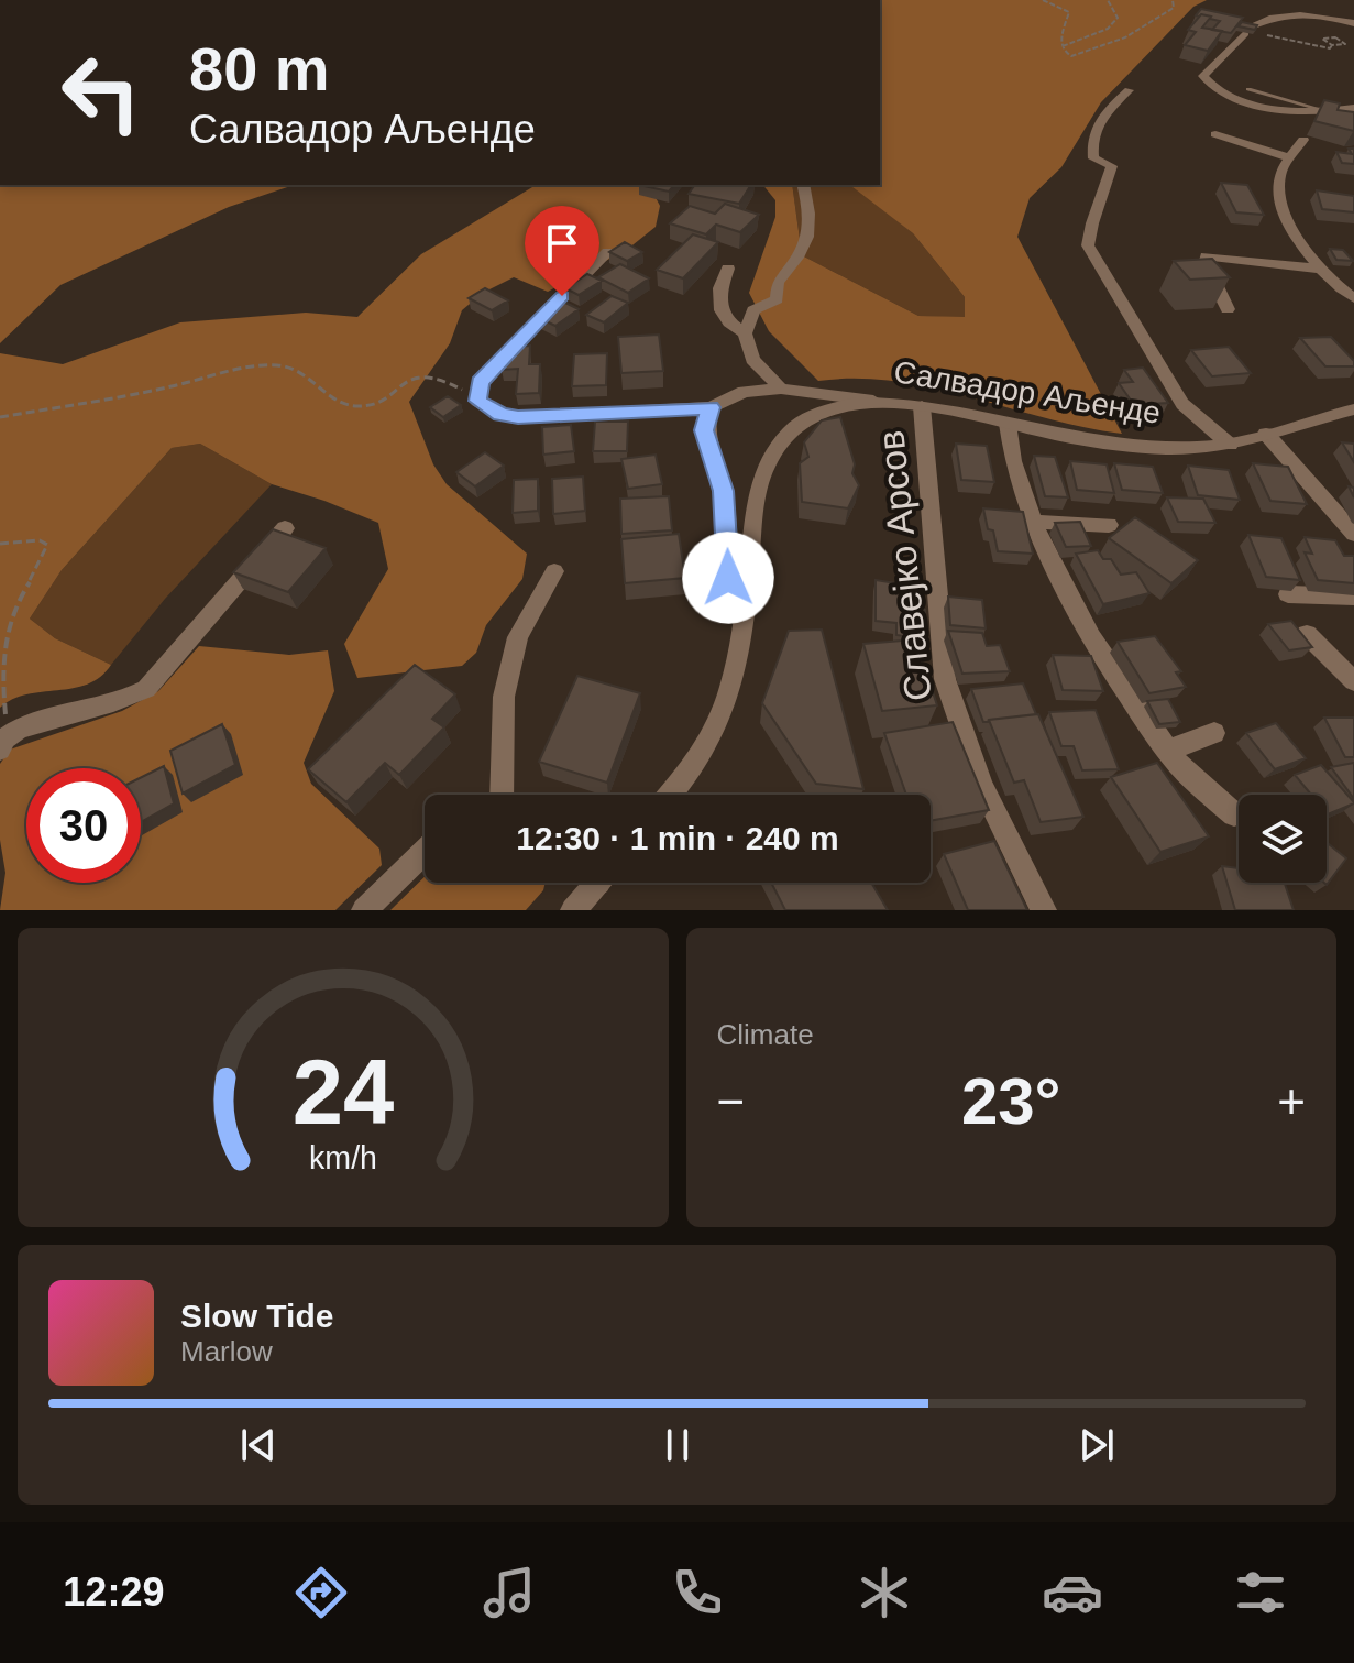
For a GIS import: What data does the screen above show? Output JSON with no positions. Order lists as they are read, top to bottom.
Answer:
{
  "streets": {
    "street": ["Салвадор Аљенде", "Славејко Арсов"]
  },
  "crossings": [
    ["Салвадор Аљенде", "Славејко Арсов"]
  ],
  "page": {
    "turn": ["80 m", "Салвадор Аљенде"],
    "limit": "30",
    "trip": "12:30 · 1 min · 240 m",
    "tile": "Climate",
    "heat": ["−", "23°", "+"],
    "song": ["Slow Tide", "Marlow"],
    "tabs": "12:29",
    "gauge": ["24", "km/h"]
  }
}
